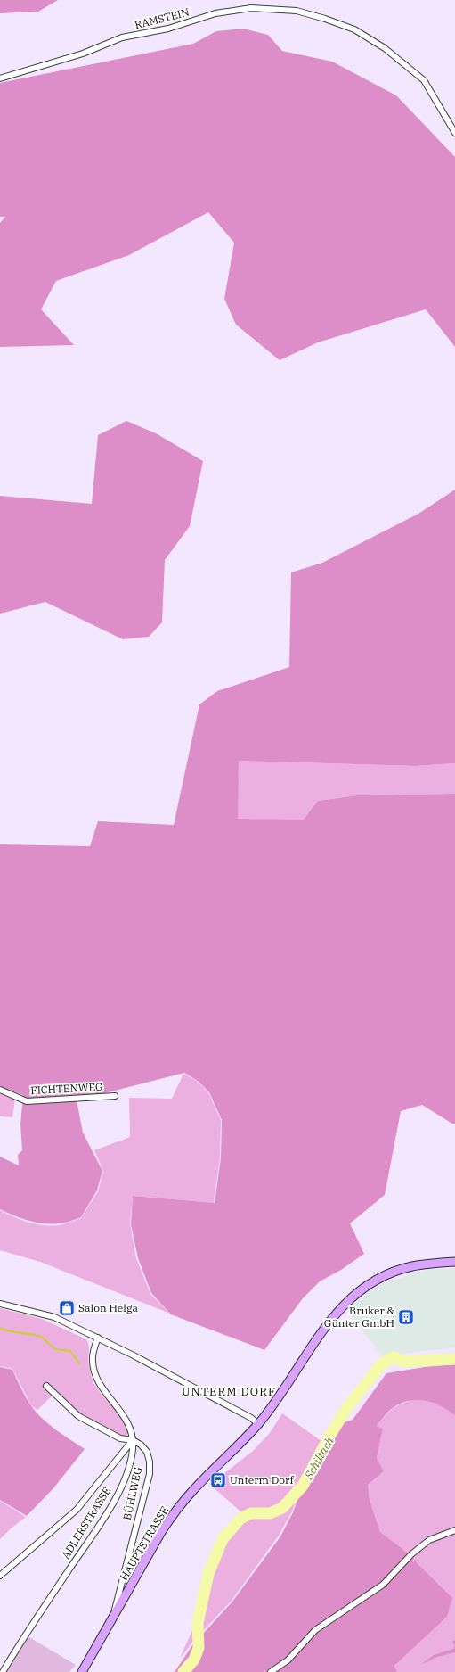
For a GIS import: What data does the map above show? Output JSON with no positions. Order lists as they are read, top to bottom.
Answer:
{
  "streets": {
    "main road": ["HAUPTSTRASSE"],
    "street": [
      "RAMSTEIN",
      "FICHTENWEG",
      "BÜHLWEG",
      "ADLERSTRASSE"
    ]
  },
  "crossings": [
    ["BÜHLWEG", "ADLERSTRASSE"],
    ["BÜHLWEG", "HAUPTSTRASSE"]
  ],
  "districts": ["UNTERM DORF"],
  "water": ["Schiltach"],
  "places": {
    "shop": ["Salon Helga"],
    "building": ["Bruker & Günter GmbH"],
    "bus stop": ["Unterm Dorf"]
  }
}
